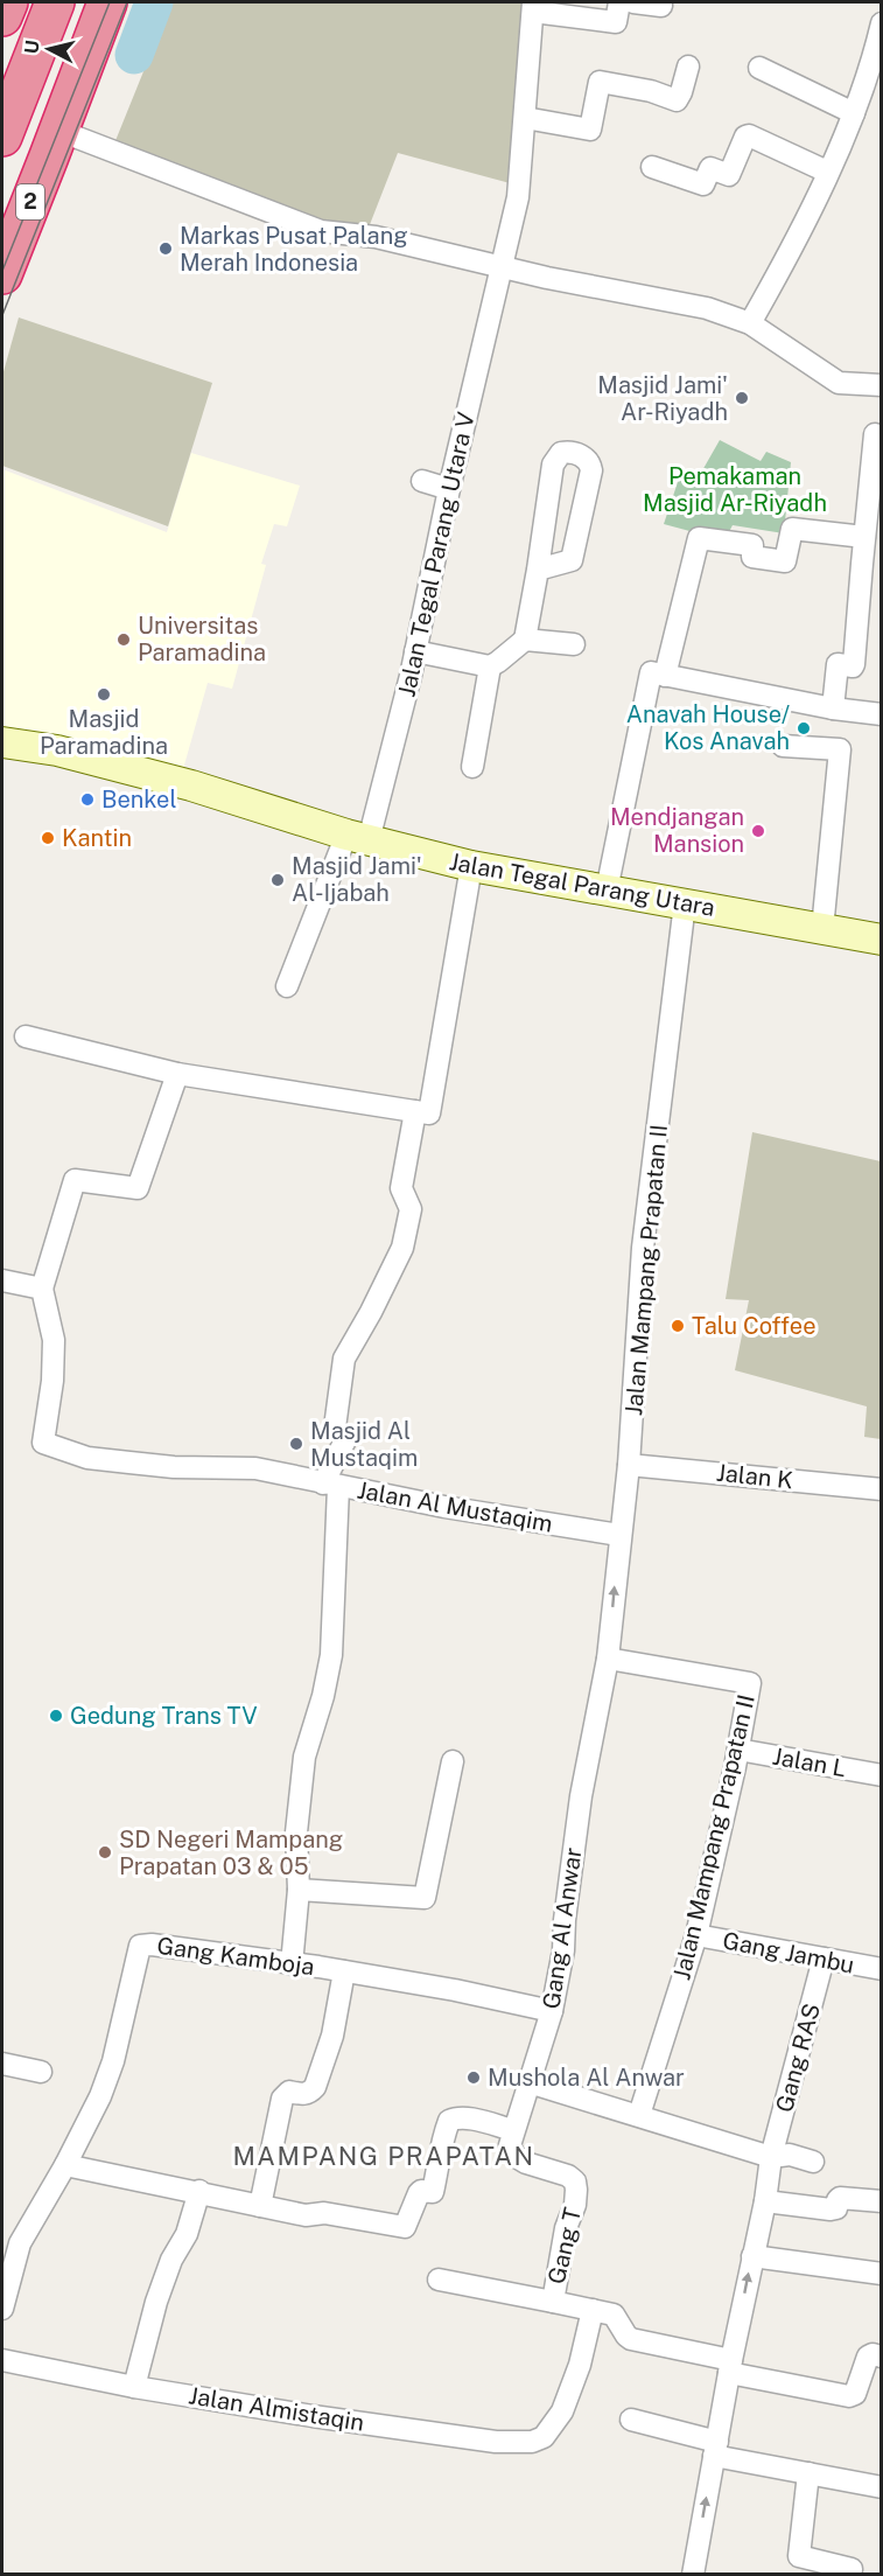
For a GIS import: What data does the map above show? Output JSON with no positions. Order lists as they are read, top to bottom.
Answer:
{
  "streets": {
    "highway": ["2"],
    "street": [
      "Jalan Tegal Parang Utara V",
      "Jalan Tegal Parang Utara",
      "Jalan Mampang Prapatan II",
      "Jalan K",
      "Jalan Al Mustaqim",
      "Jalan L",
      "Gang Al Anwar",
      "Gang Jambu",
      "Gang Kamboja",
      "Gang RAS",
      "Gang T",
      "Jalan Almistaqin"
    ]
  },
  "crossings": [
    ["Jalan Tegal Parang Utara V", "Jalan Tegal Parang Utara"],
    ["Jalan Tegal Parang Utara", "Jalan Mampang Prapatan II"],
    ["Jalan Mampang Prapatan II", "Jalan K"],
    ["Jalan Mampang Prapatan II", "Jalan Al Mustaqim"],
    ["Jalan Mampang Prapatan II", "Jalan L"],
    ["Jalan Mampang Prapatan II", "Gang Al Anwar"],
    ["Jalan Mampang Prapatan II", "Gang Jambu"],
    ["Gang Al Anwar", "Gang Kamboja"],
    ["Gang Jambu", "Gang RAS"],
    ["Gang T", "Jalan Almistaqin"]
  ],
  "districts": ["MAMPANG PRAPATAN"],
  "parks": ["Pemakaman Masjid Ar-Riyadh"],
  "places": [
    "Markas Pusat Palang Merah Indonesia",
    "Masjid Jami' Ar-Riyadh",
    "Universitas Paramadina",
    "Masjid Paramadina",
    "Anavah House/ Kos Anavah",
    "Benkel",
    "Mendjangan Mansion",
    "Kantin",
    "Masjid Jami' Al-Ijabah",
    "Talu Coffee",
    "Masjid Al Mustaqim",
    "Gedung Trans TV",
    "SD Negeri Mampang Prapatan 03 & 05",
    "Mushola Al Anwar"
  ],
  "north": "left"
}
